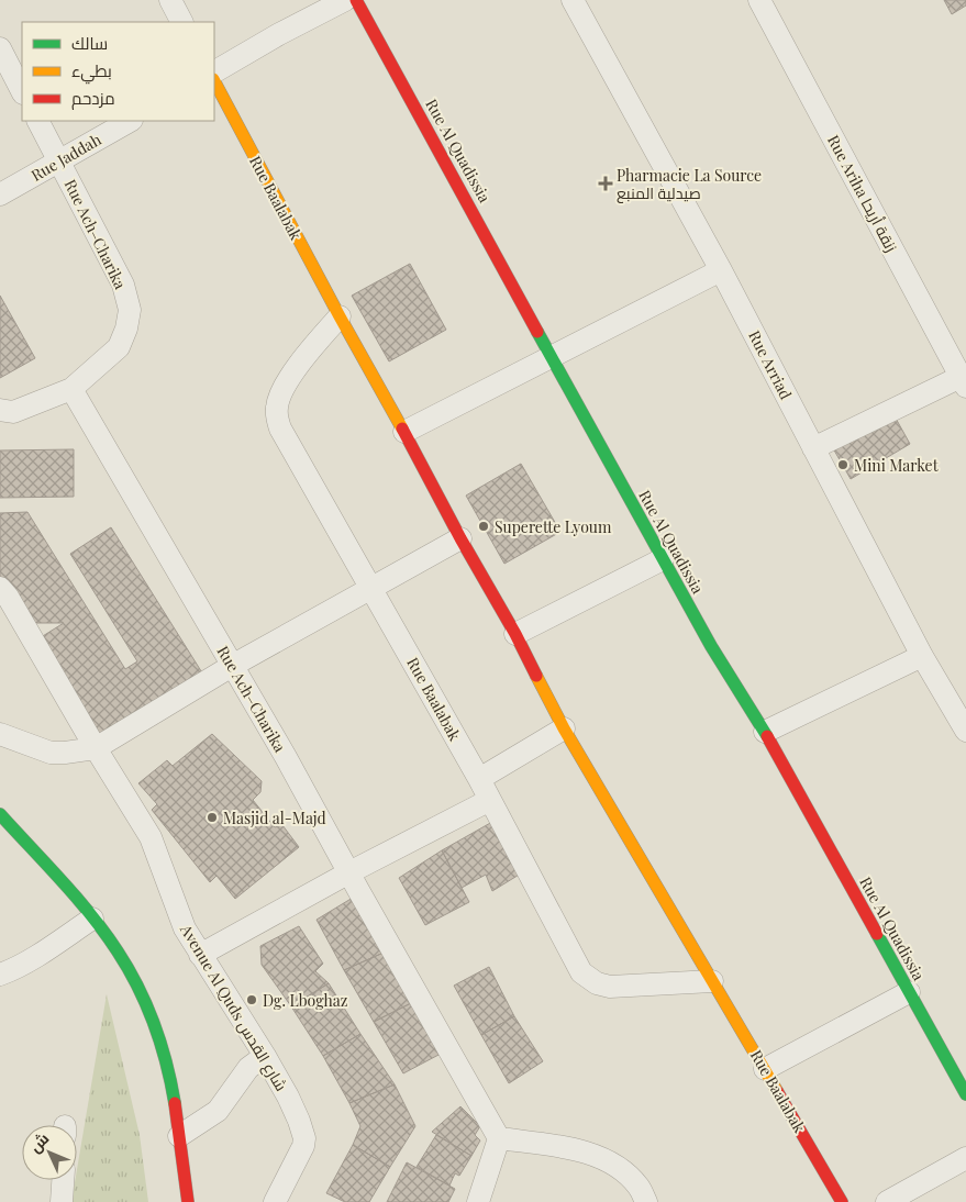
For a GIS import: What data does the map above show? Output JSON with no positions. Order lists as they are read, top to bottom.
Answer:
{
  "streets": {
    "street": [
      "Rue Al Quadissia",
      "Rue Jaddah",
      "Rue Ariha زنقة أريحا",
      "Rue Baalabak",
      "Rue Ach–Charika",
      "Rue Arriad",
      "Avenue Al Quds شارع القدس"
    ]
  },
  "crossings": [
    ["Rue Jaddah", "Rue Ach–Charika"]
  ],
  "places": {
    "health": ["Pharmacie La Source صيدلية المنبع"],
    "other": [
      "Mini Market",
      "Superette Lyoum",
      "Masjid al-Majd",
      "Dg. Lboghaz"
    ]
  },
  "legend": ["سالك", "بطيء", "مزدحم"],
  "north": "top left"
}
